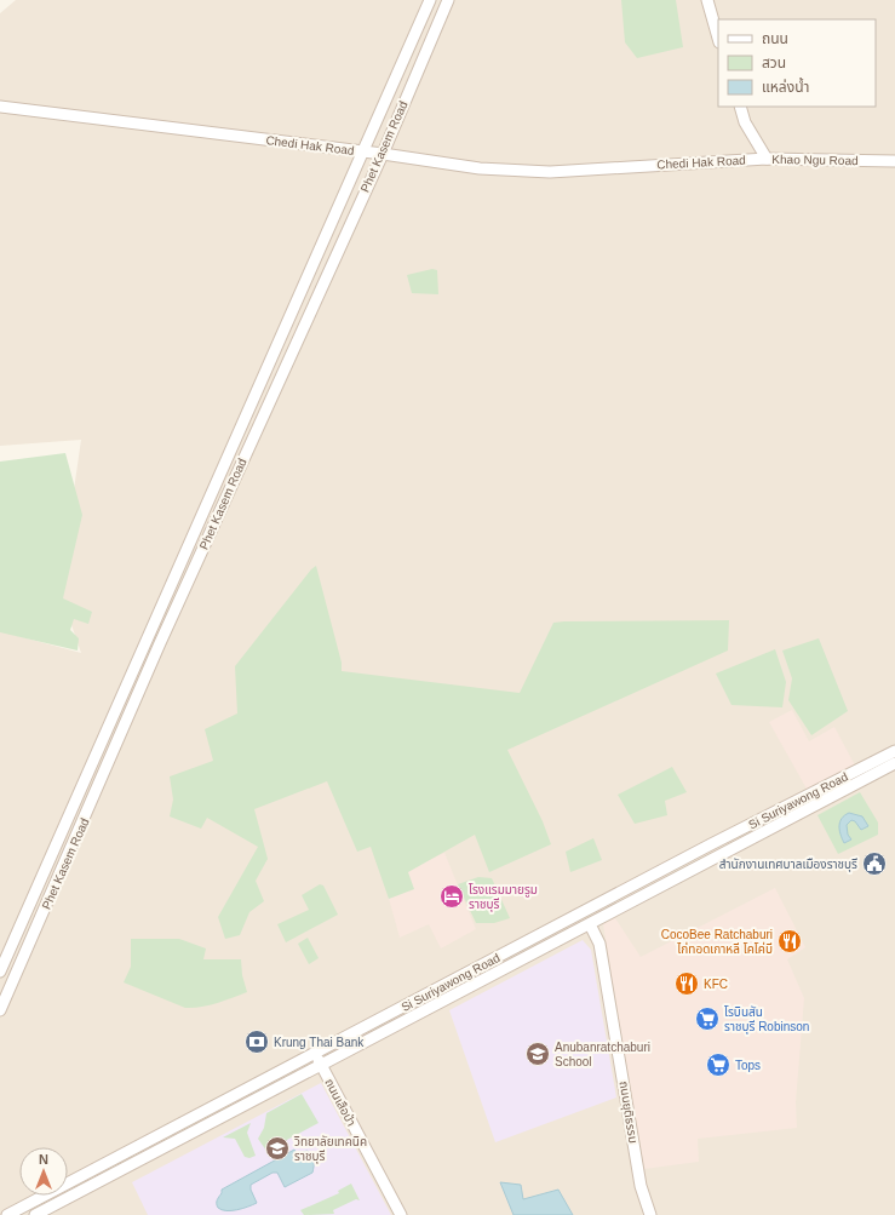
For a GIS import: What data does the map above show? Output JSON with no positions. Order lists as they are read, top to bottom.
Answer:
{
  "streets": {
    "main road": [
      "Chedi Hak Road",
      "Phet Kasem Road",
      "Khao Ngu Road",
      "Si Suriyawong Road",
      "ถนนเสือป่า",
      "ถนนยุติธรรม"
    ]
  },
  "crossings": [
    ["Chedi Hak Road", "Phet Kasem Road"],
    ["Chedi Hak Road", "Khao Ngu Road"],
    ["Si Suriyawong Road", "ถนนเสือป่า"],
    ["Si Suriyawong Road", "ถนนยุติธรรม"]
  ],
  "places": {
    "public building": ["สำนักงานเทศบาลเมืองราชบุรี"],
    "hotel": ["โรงแรมมายรูม ราชบุรี"],
    "restaurant": ["CocoBee Ratchaburi ไก่ทอดเกาหลี โคโค่บี", "KFC"],
    "supermarket": ["โรบินสัน ราชบุรี Robinson", "Tops"],
    "bank": ["Krung Thai Bank"],
    "school or university": ["Anubanratchaburi School", "วิทยาลัยเทคนิค ราชบุรี"]
  },
  "legend": ["ถนน", "สวน", "แหล่งน้ำ"],
  "north": "top"
}
